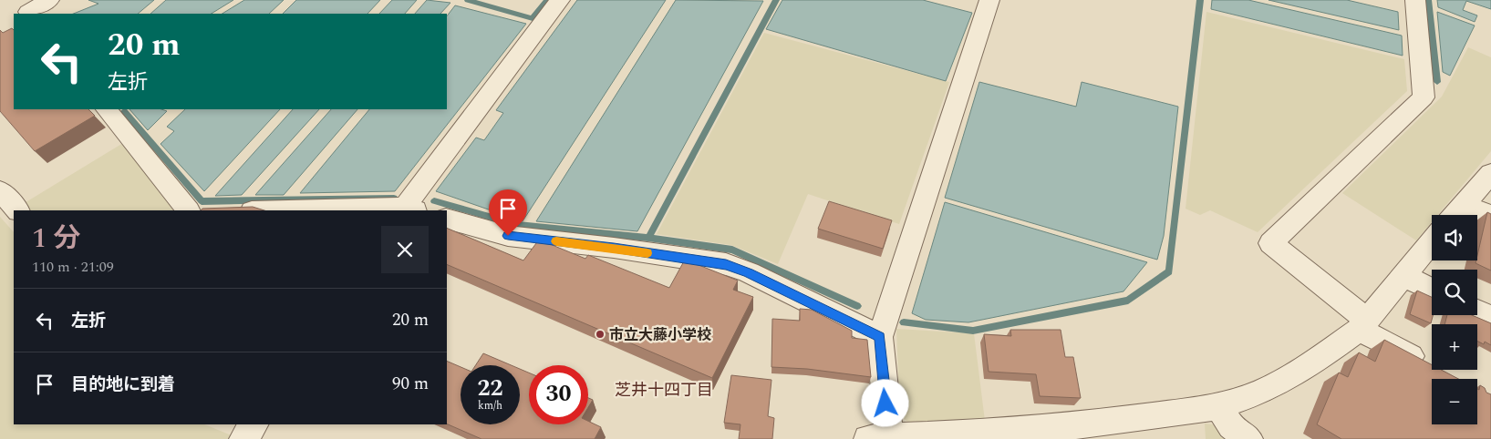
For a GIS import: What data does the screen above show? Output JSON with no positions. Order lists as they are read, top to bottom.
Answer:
{
  "districts": ["芝井十四丁目"],
  "places": ["市立大藤小学校"],
  "page": {
    "turn": ["20 m", "左折"],
    "heading": ["1 分", "110 m · 21:09"],
    "map_buttons": ["+", "−"],
    "list": [
      {
        "name": "左折",
        "value": "20 m"
      },
      {
        "name": "目的地に到着",
        "value": "90 m"
      }
    ],
    "speed": "22 km/h",
    "limit": "30"
  }
}
